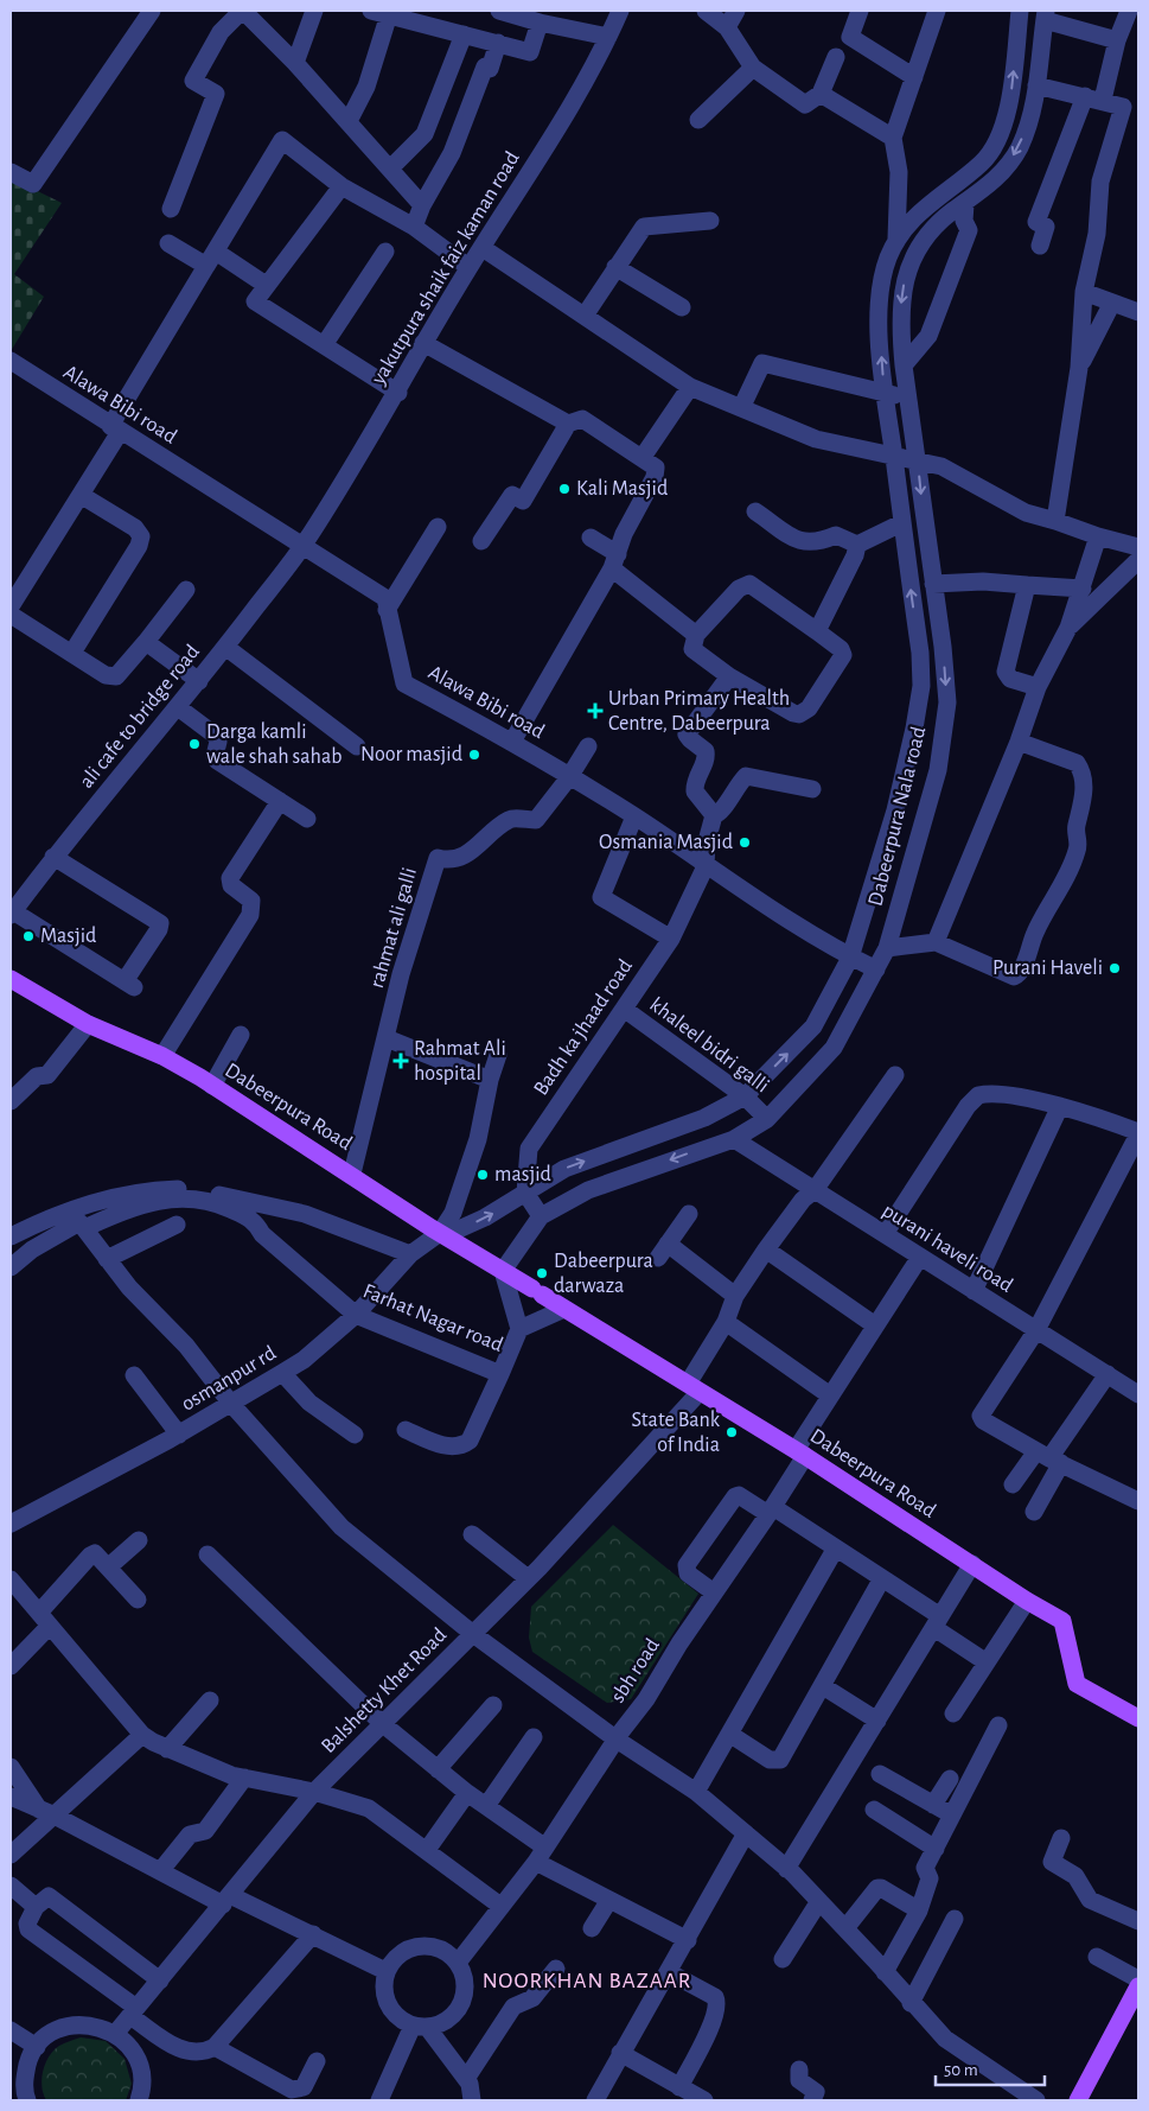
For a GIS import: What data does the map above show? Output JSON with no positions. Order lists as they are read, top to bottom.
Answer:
{
  "streets": {
    "main road": ["Dabeerpura Road"],
    "street": [
      "yakutpura shaik faiz kaman road",
      "Alawa Bibi road",
      "ali cafe to bridge road",
      "Dabeerpura Nala road",
      "rahmat ali galli",
      "Badh ka jhaad road",
      "khaleel bidri galli",
      "purani haveli road",
      "Farhat Nagar road",
      "osmanpur rd",
      "sbh road",
      "Balshetty Khet Road"
    ]
  },
  "crossings": [
    ["yakutpura shaik faiz kaman road", "Alawa Bibi road"],
    ["yakutpura shaik faiz kaman road", "ali cafe to bridge road"],
    ["Alawa Bibi road", "ali cafe to bridge road"],
    ["Alawa Bibi road", "Dabeerpura Nala road"],
    ["Alawa Bibi road", "rahmat ali galli"],
    ["Alawa Bibi road", "Badh ka jhaad road"],
    ["Dabeerpura Nala road", "Badh ka jhaad road"],
    ["Dabeerpura Nala road", "khaleel bidri galli"],
    ["Dabeerpura Nala road", "Dabeerpura Road"],
    ["Dabeerpura Nala road", "purani haveli road"],
    ["Dabeerpura Nala road", "osmanpur rd"],
    ["rahmat ali galli", "Dabeerpura Road"],
    ["Badh ka jhaad road", "khaleel bidri galli"],
    ["Dabeerpura Road", "Farhat Nagar road"],
    ["Dabeerpura Road", "osmanpur rd"],
    ["Dabeerpura Road", "sbh road"],
    ["Dabeerpura Road", "Balshetty Khet Road"],
    ["purani haveli road", "sbh road"],
    ["purani haveli road", "Balshetty Khet Road"],
    ["Farhat Nagar road", "osmanpur rd"]
  ],
  "districts": ["NOORKHAN BAZAAR"],
  "places": {
    "other": [
      "Kali Masjid",
      "Darga kamli wale shah sahab",
      "Noor masjid",
      "Osmania Masjid",
      "Masjid",
      "Purani Haveli",
      "masjid",
      "Dabeerpura darwaza",
      "State Bank of India"
    ],
    "health": ["Urban Primary Health Centre, Dabeerpura", "Rahmat Ali hospital"]
  },
  "scale_bar": "50 m"
}
